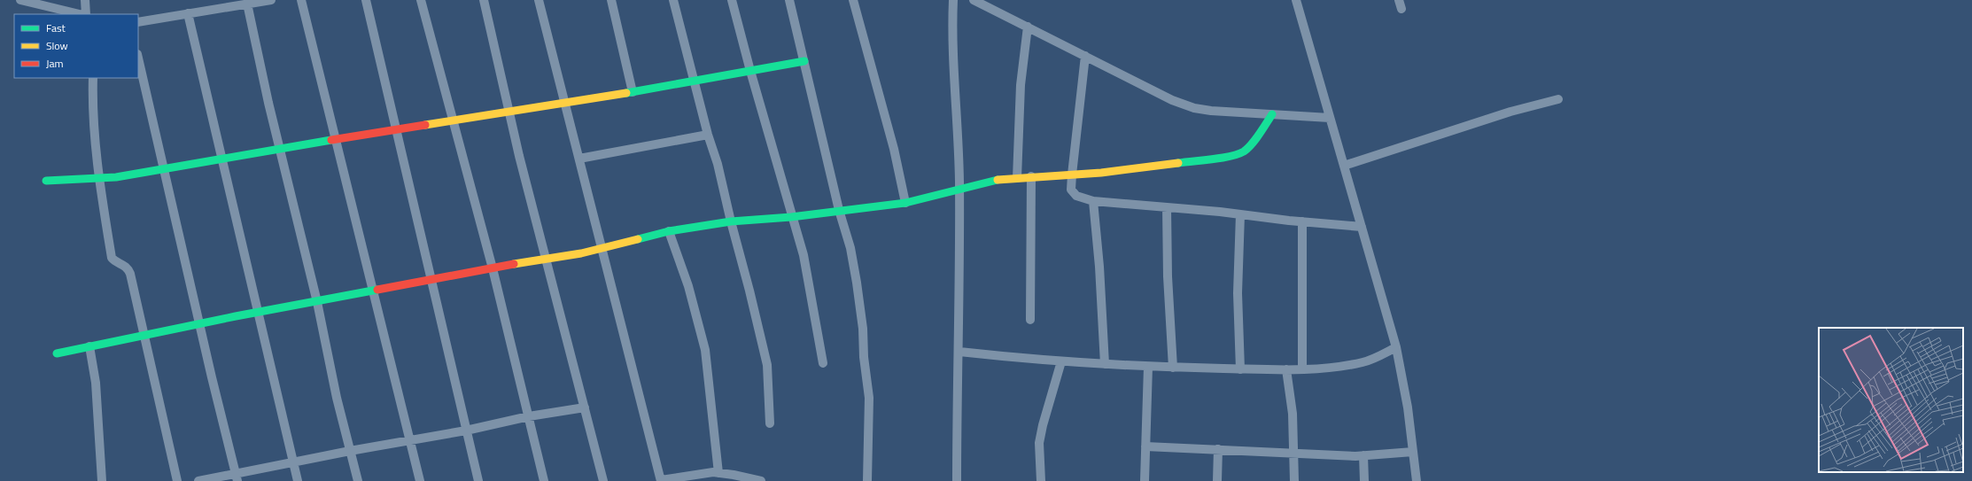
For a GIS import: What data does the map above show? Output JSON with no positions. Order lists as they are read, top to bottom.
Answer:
{
  "legend": ["Fast", "Slow", "Jam"]
}
